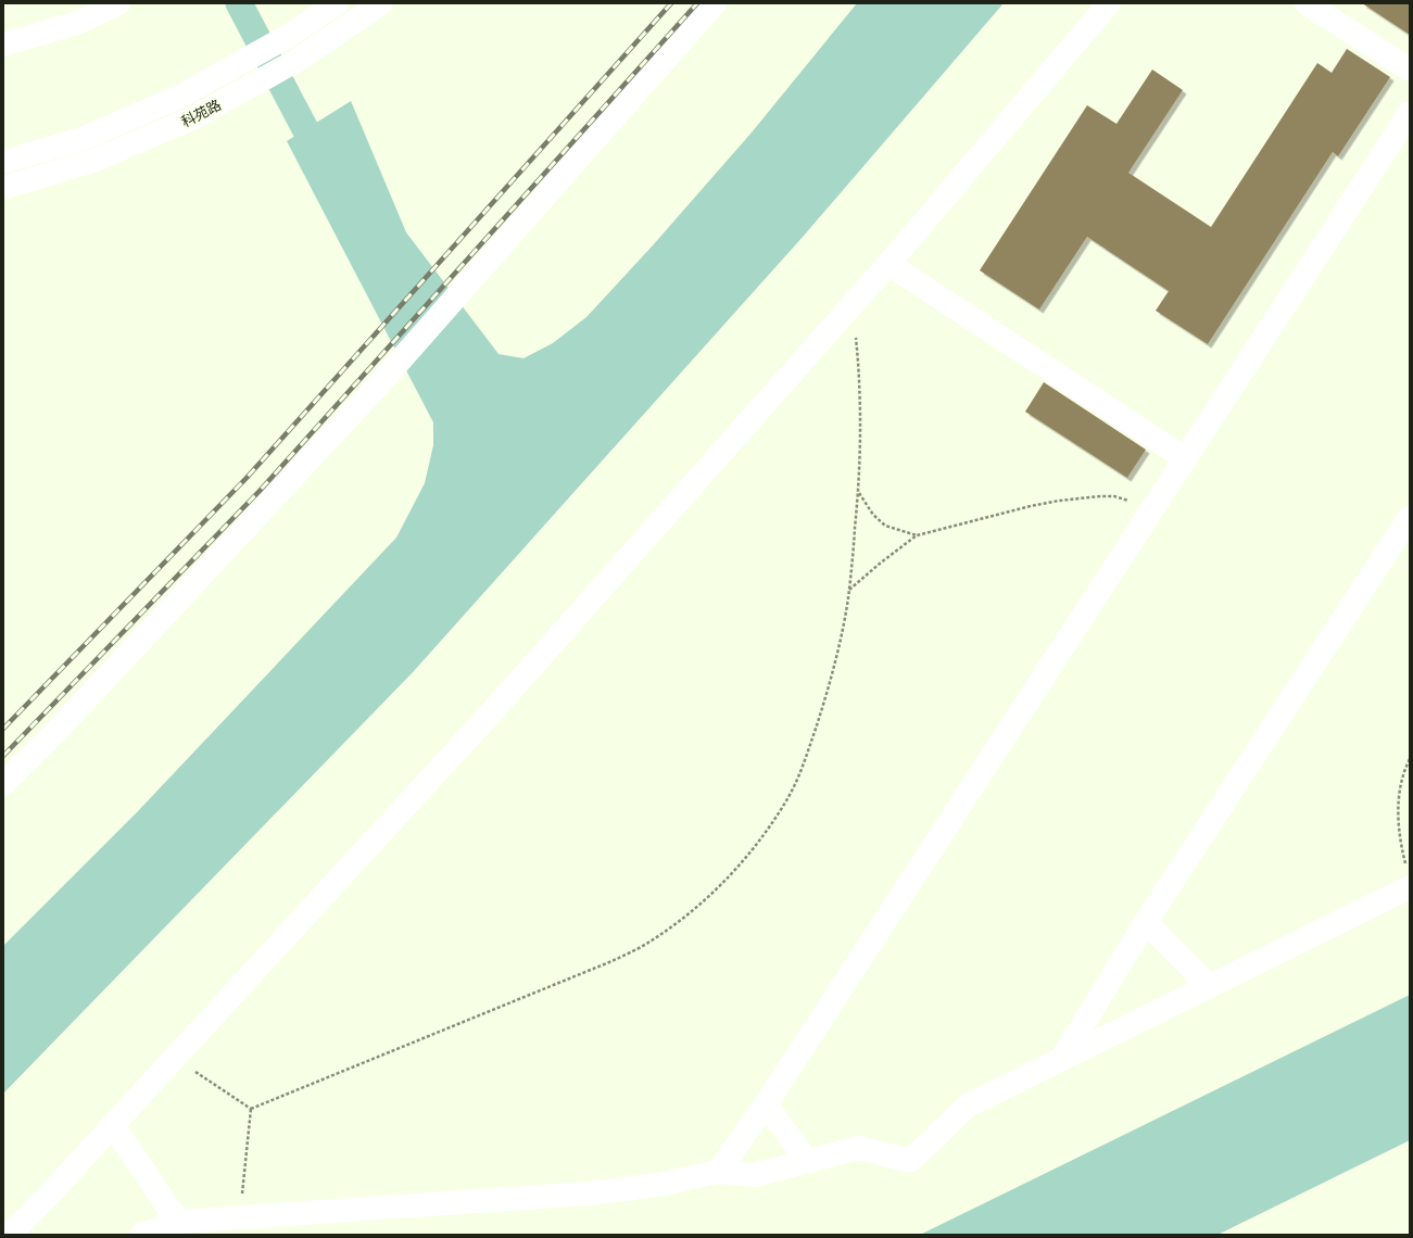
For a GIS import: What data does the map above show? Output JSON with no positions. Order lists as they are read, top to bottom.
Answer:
{
  "streets": {
    "street": ["科苑路"]
  }
}
